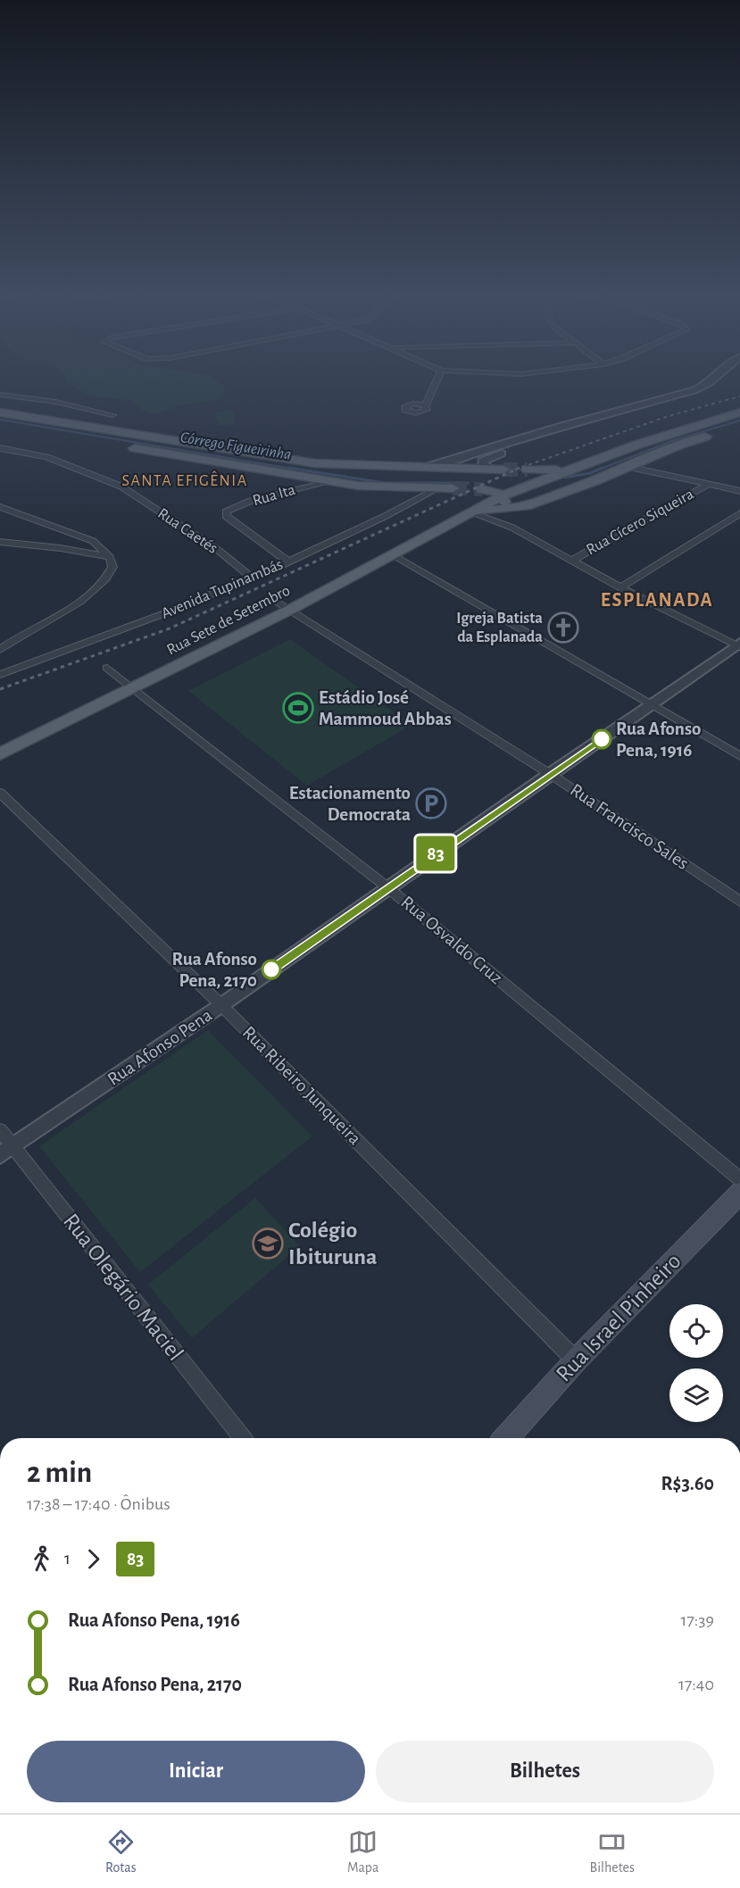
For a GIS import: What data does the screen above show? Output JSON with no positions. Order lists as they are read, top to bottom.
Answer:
{
  "streets": {
    "main road": ["Rua Sete de Setembro", "Rua Israel Pinheiro"],
    "street": [
      "Rua Ita",
      "Rua Cícero Siqueira",
      "Rua Caetés",
      "Avenida Tupinambás",
      "Rua Francisco Sales",
      "Rua Osvaldo Cruz",
      "Rua Afonso Pena",
      "Rua Ribeiro Junqueira",
      "Rua Olegário Maciel"
    ]
  },
  "crossings": [
    ["Rua Ita", "Avenida Tupinambás"],
    ["Rua Caetés", "Avenida Tupinambás"],
    ["Rua Sete de Setembro", "Rua Francisco Sales"],
    ["Rua Sete de Setembro", "Rua Osvaldo Cruz"],
    ["Rua Francisco Sales", "Rua Afonso Pena"],
    ["Rua Osvaldo Cruz", "Rua Afonso Pena"],
    ["Rua Afonso Pena", "Rua Ribeiro Junqueira"],
    ["Rua Afonso Pena", "Rua Olegário Maciel"],
    ["Rua Ribeiro Junqueira", "Rua Israel Pinheiro"]
  ],
  "districts": ["SANTA EFIGÊNIA", "ESPLANADA"],
  "water": ["Córrego Figueirinha"],
  "places": {
    "church": ["Igreja Batista da Esplanada"],
    "sports": ["Estádio José Mammoud Abbas"],
    "other": ["Rua Afonso Pena, 1916", "Rua Afonso Pena, 2170"],
    "parking": ["Estacionamento Democrata"],
    "school or university": ["Colégio Ibituruna"]
  },
  "lines": ["bus line 83"],
  "page": {
    "on_map": "83",
    "heading": ["2 min", "17:38 – 17:40 · Ônibus", "R$3.60"],
    "legs": ["1", "83"],
    "list": [
      {
        "name": "Rua Afonso Pena, 1916",
        "value": "17:39"
      },
      {
        "name": "Rua Afonso Pena, 2170",
        "value": "17:40"
      }
    ],
    "buttons": ["Iniciar", "Bilhetes"],
    "tabs": ["Rotas", "Mapa", "Bilhetes"]
  }
}
